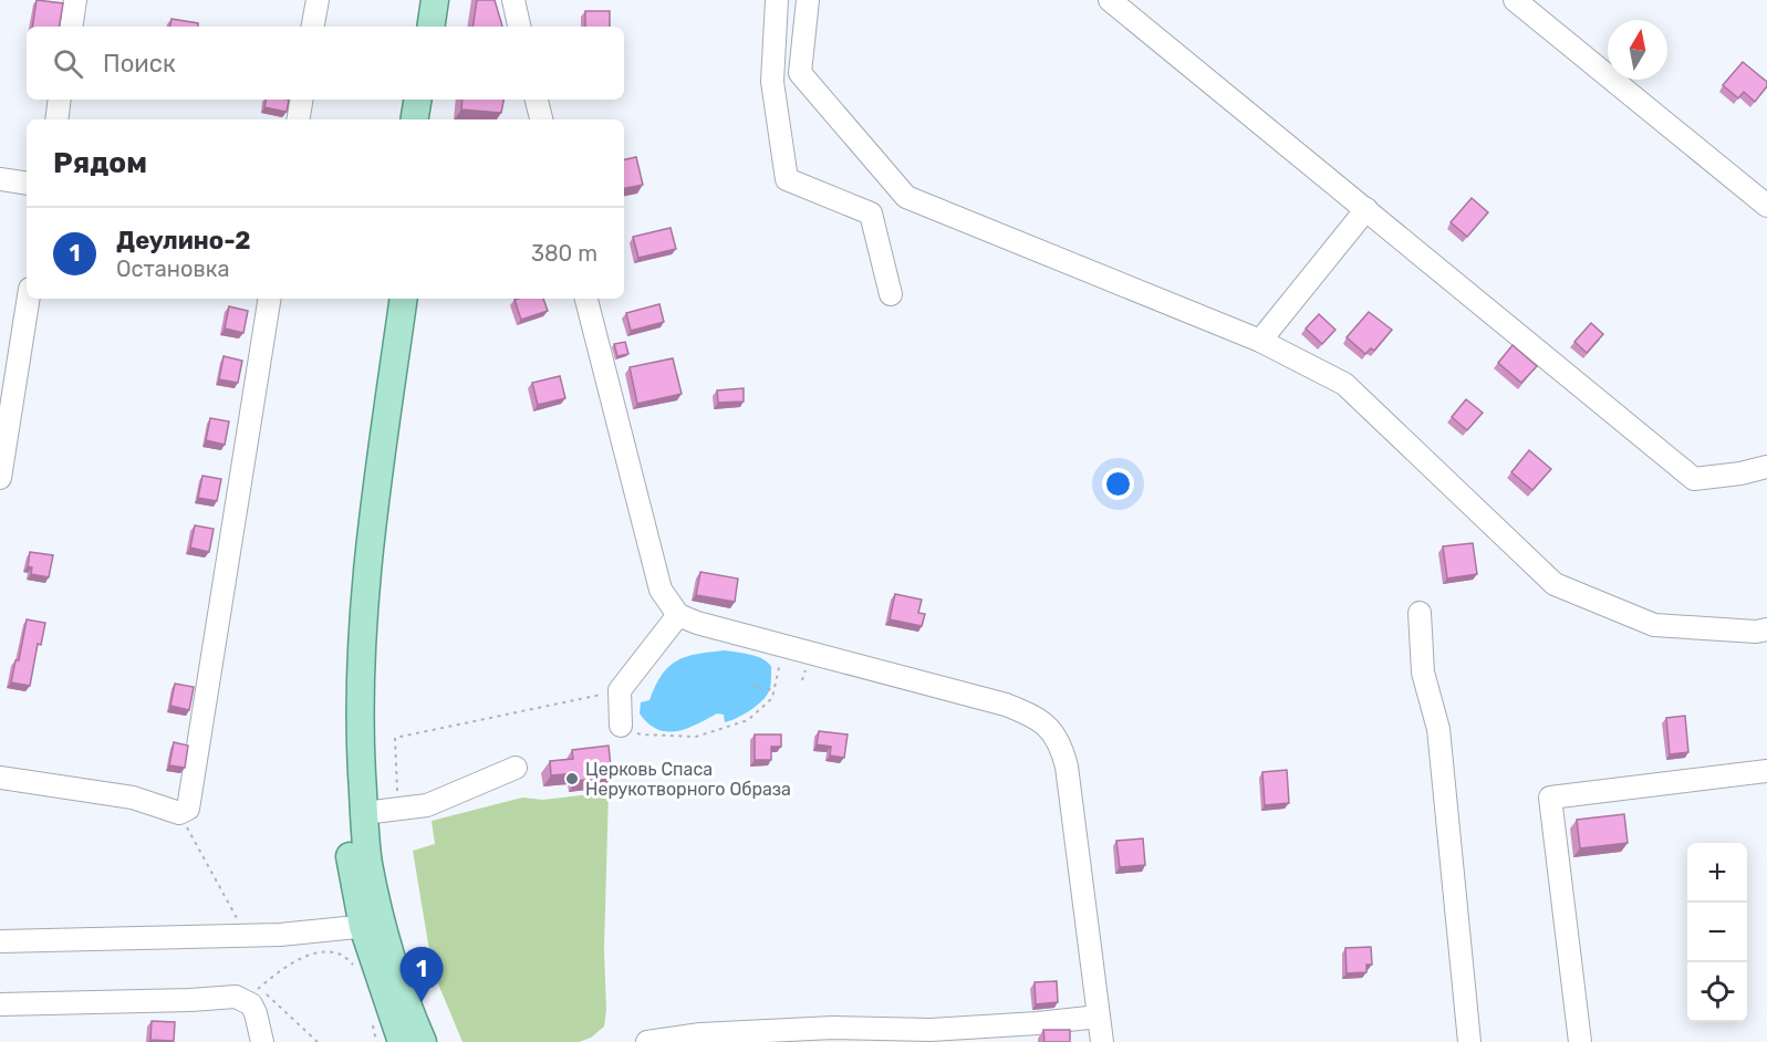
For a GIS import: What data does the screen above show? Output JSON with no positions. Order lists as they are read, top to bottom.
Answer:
{
  "places": ["Церковь Спаса Нерукотворного Образа"],
  "north": "top",
  "page": {
    "search": "Поиск",
    "heading": "Рядом",
    "list": [
      {
        "mark": "1",
        "name": "Деулино-2",
        "note": "Остановка",
        "value": "380 m"
      }
    ],
    "map_buttons": ["+", "−"],
    "pins": "1"
  }
}
